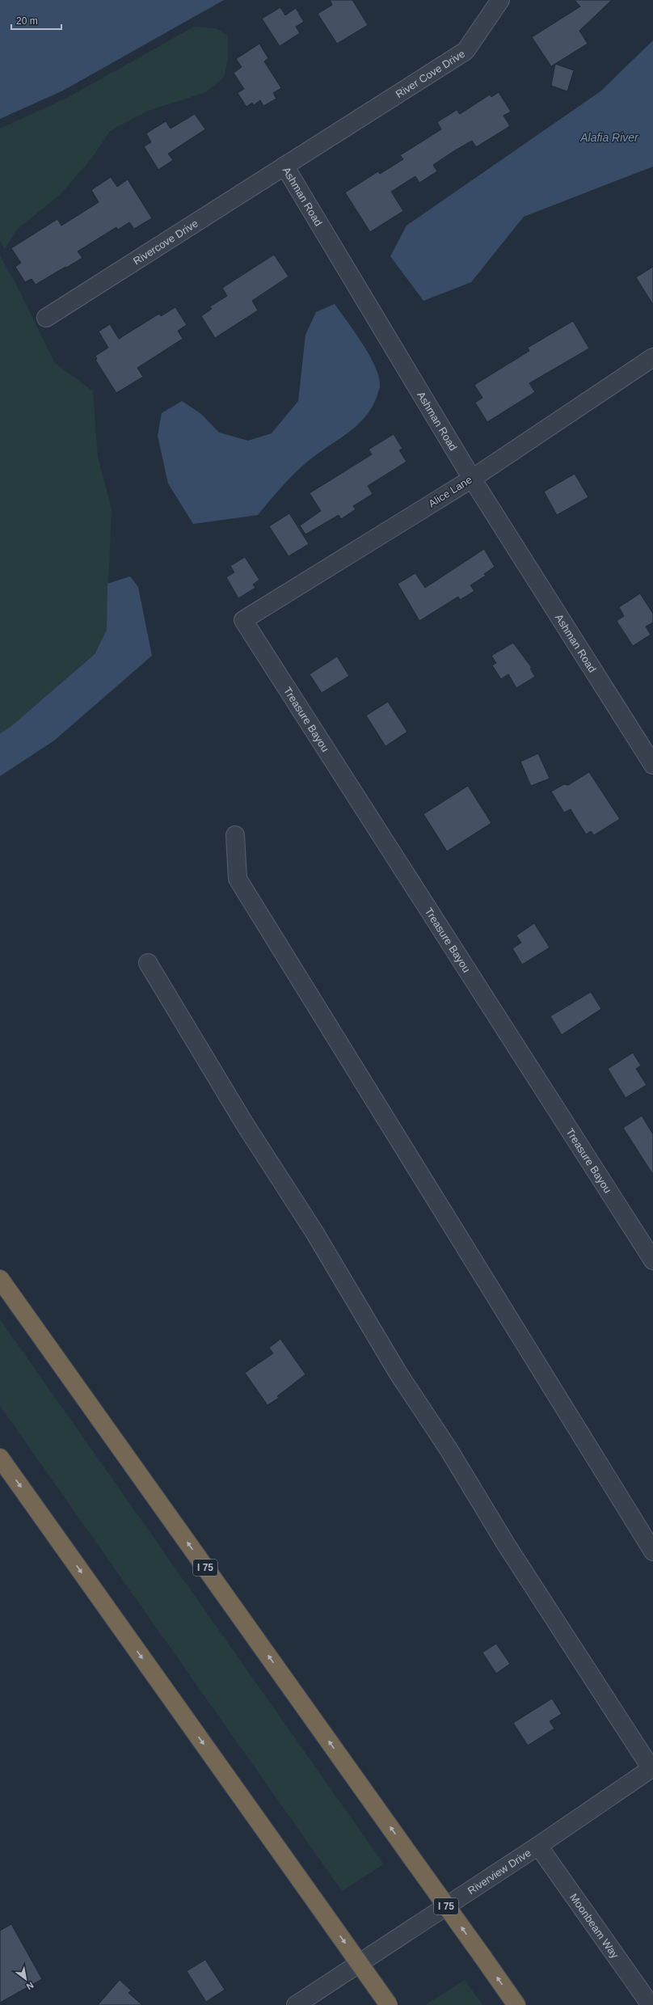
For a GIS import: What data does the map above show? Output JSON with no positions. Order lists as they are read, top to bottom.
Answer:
{
  "streets": {
    "highway": ["I 75"],
    "street": [
      "River Cove Drive",
      "Ashman Road",
      "Rivercove Drive",
      "Alice Lane",
      "Treasure Bayou",
      "Riverview Drive",
      "Moonbeam Way"
    ]
  },
  "crossings": [
    ["River Cove Drive", "Ashman Road"],
    ["Ashman Road", "Rivercove Drive"],
    ["Ashman Road", "Alice Lane"],
    ["Alice Lane", "Treasure Bayou"],
    ["Riverview Drive", "Moonbeam Way"]
  ],
  "water": ["Alafia River"],
  "scale_bar": "20 m",
  "north": "bottom right"
}
